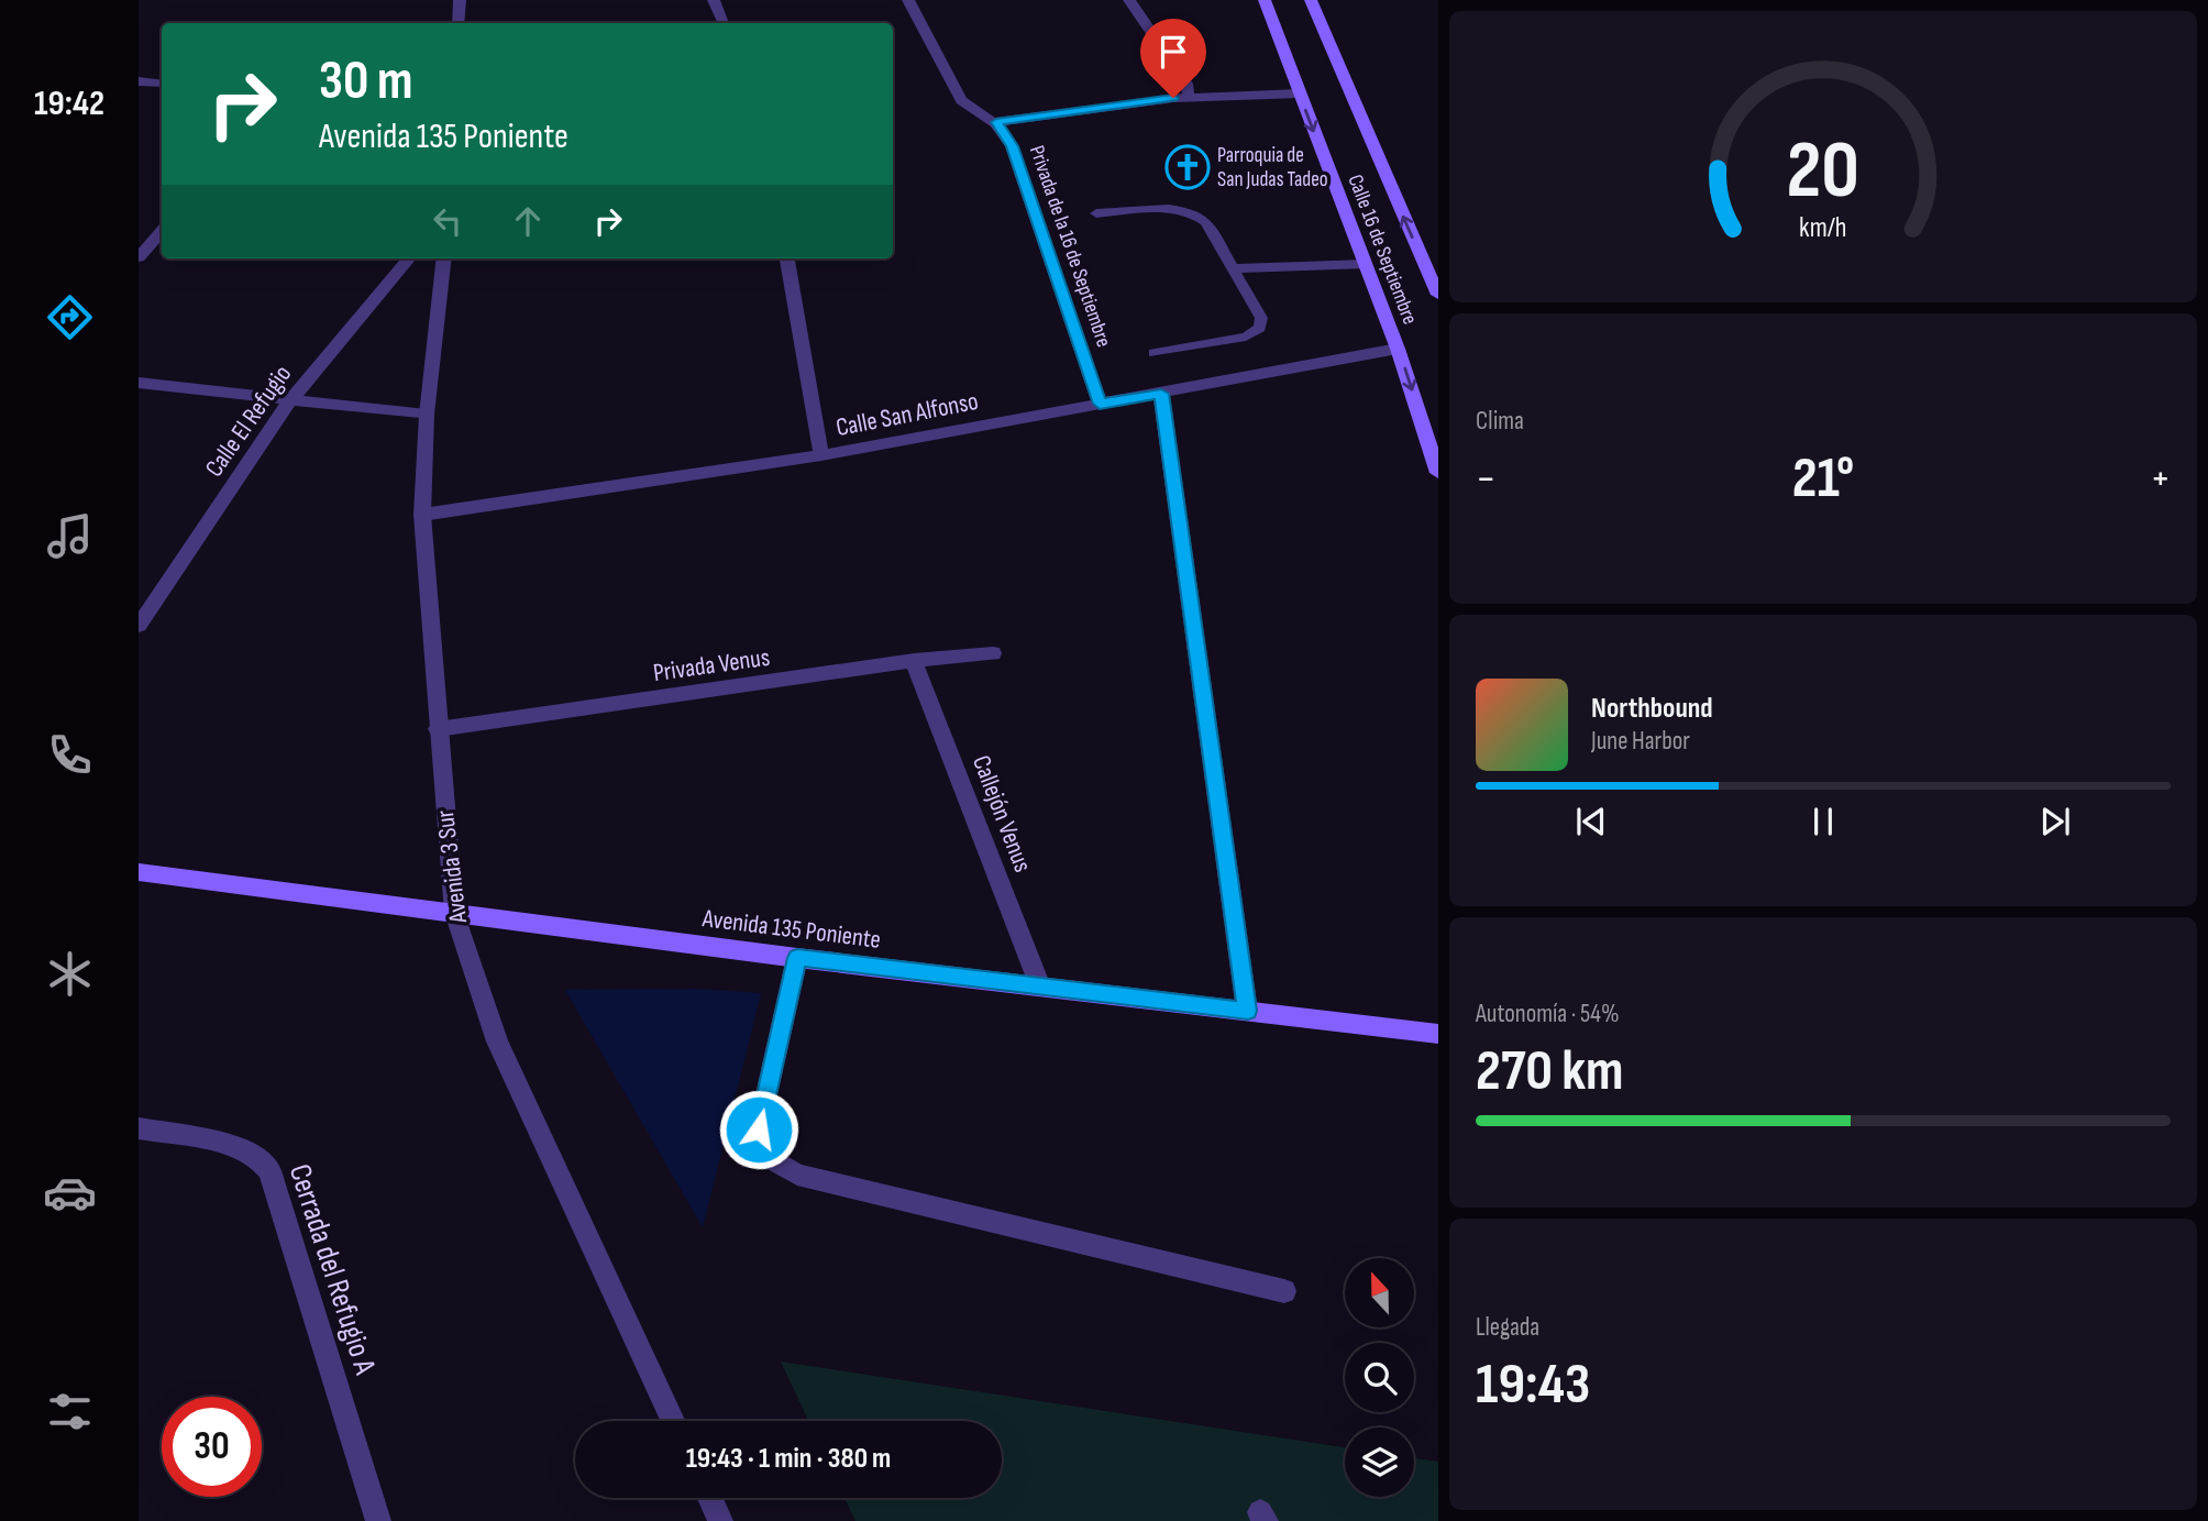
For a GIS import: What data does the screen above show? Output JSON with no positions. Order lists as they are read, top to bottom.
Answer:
{
  "streets": {
    "main road": ["Calle 16 de Septiembre", "Avenida 135 Poniente"],
    "street": [
      "Privada de la 16 de Septiembre",
      "Calle San Alfonso",
      "Calle El Refugio",
      "Privada Venus",
      "Callejón Venus",
      "Avenida 3 Sur",
      "Cerrada del Refugio A"
    ]
  },
  "crossings": [
    ["Privada de la 16 de Septiembre", "Calle San Alfonso"],
    ["Calle 16 de Septiembre", "Calle San Alfonso"],
    ["Calle San Alfonso", "Avenida 3 Sur"],
    ["Privada Venus", "Callejón Venus"],
    ["Privada Venus", "Avenida 3 Sur"],
    ["Callejón Venus", "Avenida 135 Poniente"],
    ["Avenida 3 Sur", "Avenida 135 Poniente"]
  ],
  "places": {
    "church": ["Parroquia de San Judas Tadeo"]
  },
  "north": "top",
  "page": {
    "tabs": "19:42",
    "turn": ["30 m", "Avenida 135 Poniente"],
    "tile": [
      "Clima",
      ["Autonomía · 54%", "270 km"],
      ["Llegada", "19:43"]
    ],
    "heat": ["−", "21°", "+"],
    "song": ["Northbound", "June Harbor"],
    "limit": "30",
    "trip": "19:43 · 1 min · 380 m",
    "gauge": ["20", "km/h"]
  }
}
